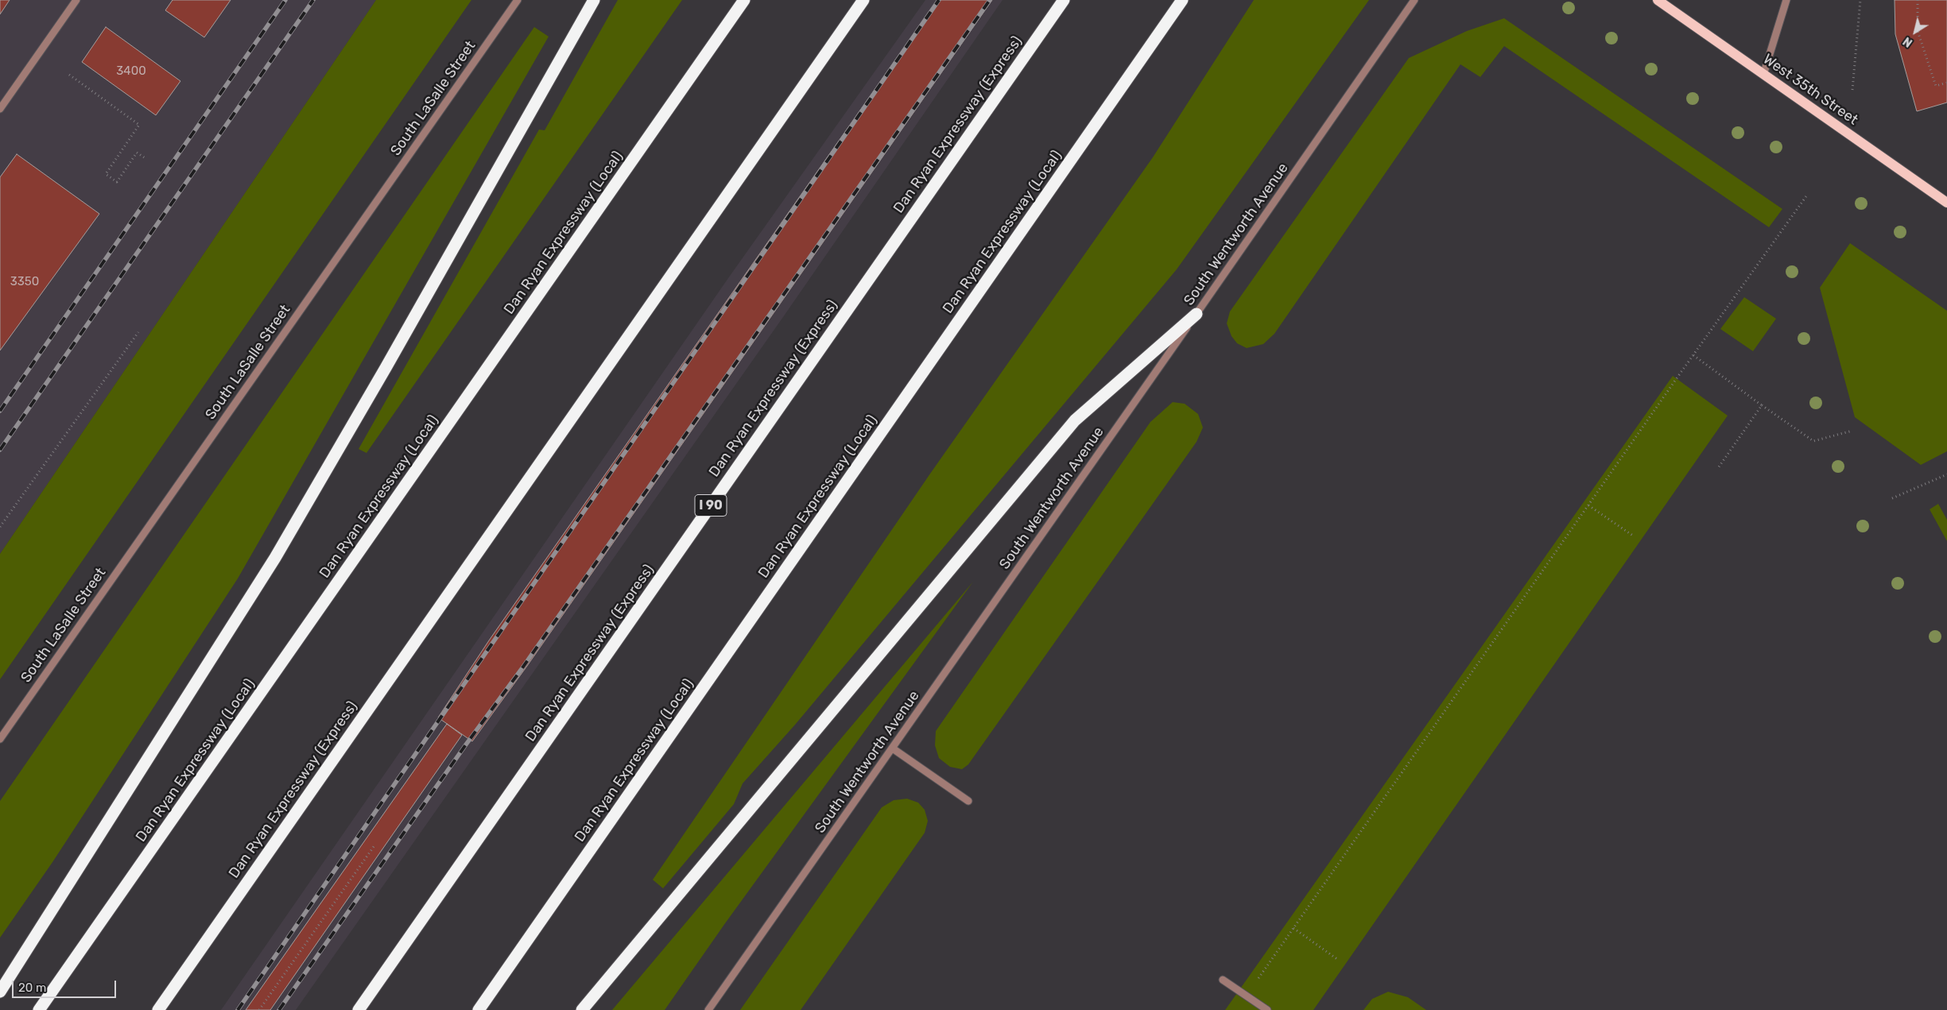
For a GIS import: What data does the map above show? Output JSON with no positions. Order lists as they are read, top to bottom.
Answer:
{
  "streets": {
    "highway": ["Dan Ryan Expressway (Express)", "Dan Ryan Expressway (Local)", "I 90"],
    "main road": ["West 35th Street"],
    "street": ["South LaSalle Street", "South Wentworth Avenue"]
  },
  "house_numbers": ["3400", "3350"],
  "scale_bar": "20 m",
  "north": "bottom left"
}
